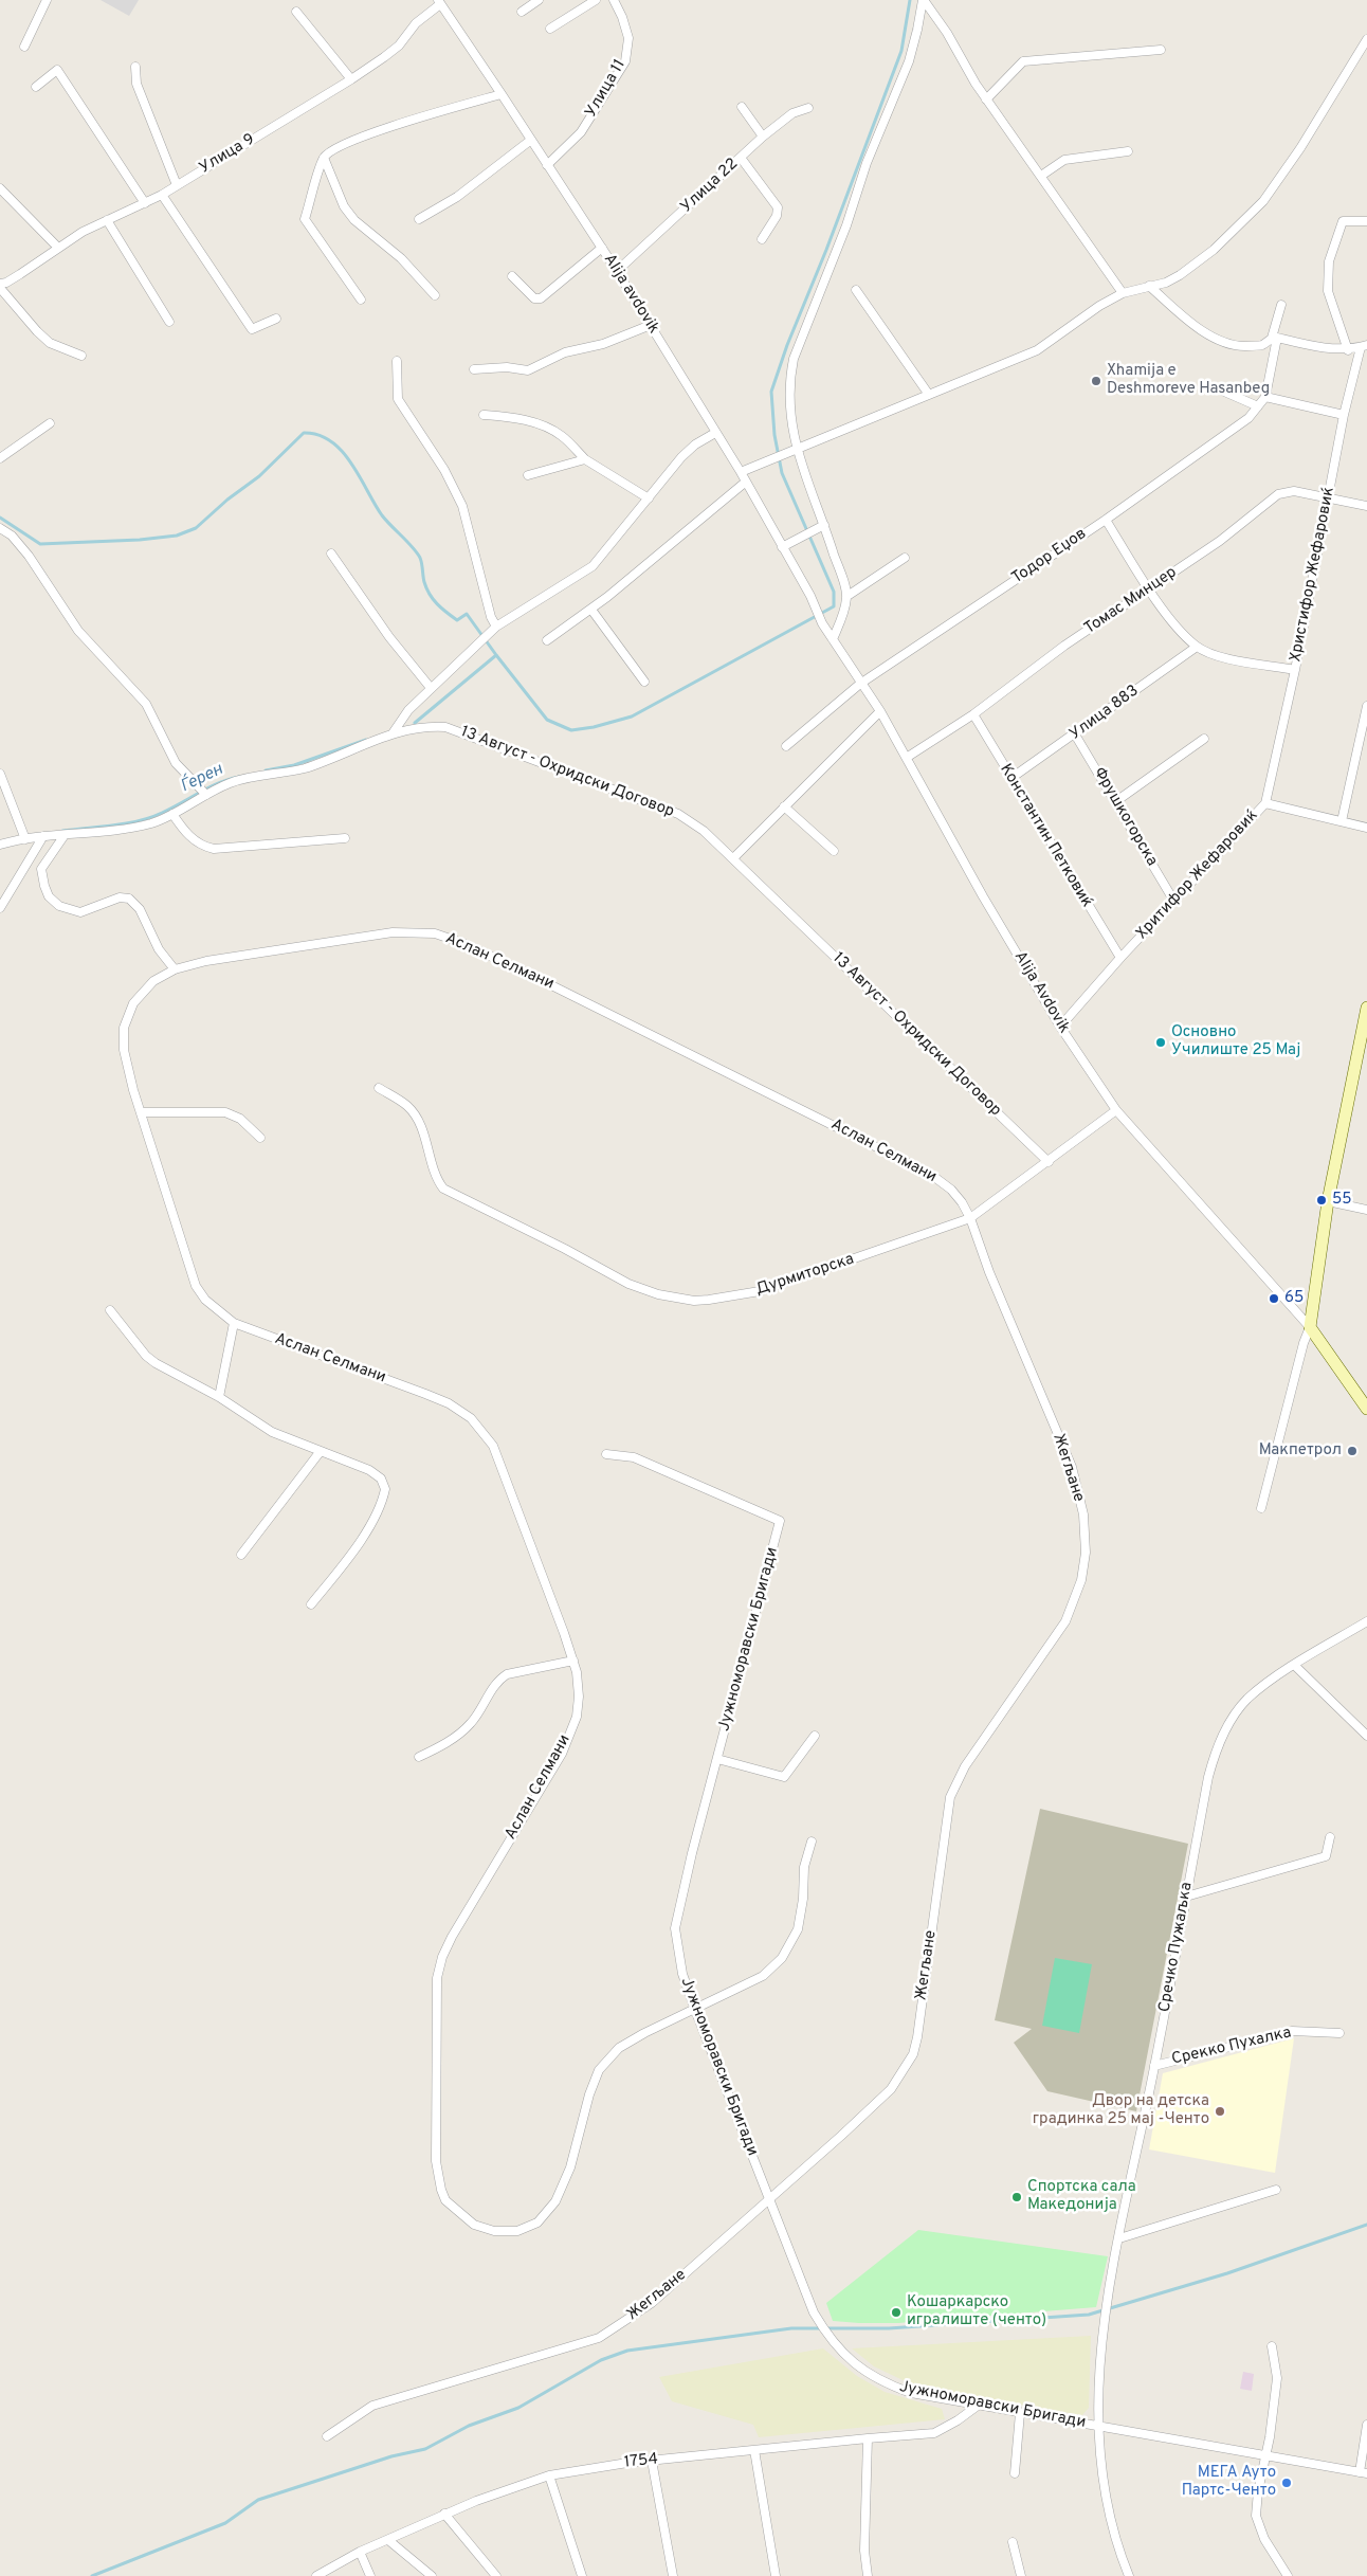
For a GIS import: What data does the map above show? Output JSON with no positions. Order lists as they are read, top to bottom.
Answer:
{
  "streets": {
    "street": [
      "Улица 11",
      "Улица 9",
      "Улица 22",
      "Alija avdovik",
      "Тодор Еџов",
      "Христифор Жефаровиќ",
      "Томас Минцер",
      "Улица 883",
      "13 Август - Охридски Договор",
      "Фрушкогорска",
      "Константин Петковиќ",
      "Хритифор Жефаровиќ",
      "Аслан Селмани",
      "Alija Avdovik",
      "Дурмиторска",
      "Жегљане",
      "Јужноморавски Бригади",
      "Сречко Пужаљка",
      "Срекко Пухалка",
      "1754"
    ]
  },
  "crossings": [
    ["Улица 11", "Alija avdovik"],
    ["Улица 9", "Alija avdovik"],
    ["Улица 22", "Alija avdovik"],
    ["Alija avdovik", "Alija Avdovik"],
    ["Тодор Еџов", "Alija Avdovik"],
    ["Христифор Жефаровиќ", "Томас Минцер"],
    ["Христифор Жефаровиќ", "Хритифор Жефаровиќ"],
    ["Томас Минцер", "Константин Петковиќ"],
    ["Томас Минцер", "Alija Avdovik"],
    ["Улица 883", "Фрушкогорска"],
    ["Улица 883", "Константин Петковиќ"],
    ["13 Август - Охридски Договор", "Дурмиторска"],
    ["Фрушкогорска", "Хритифор Жефаровиќ"],
    ["Константин Петковиќ", "Хритифор Жефаровиќ"],
    ["Хритифор Жефаровиќ", "Alija Avdovik"],
    ["Аслан Селмани", "Дурмиторска"],
    ["Аслан Селмани", "Жегљане"],
    ["Аслан Селмани", "Јужноморавски Бригади"],
    ["Alija Avdovik", "Дурмиторска"],
    ["Дурмиторска", "Жегљане"],
    ["Жегљане", "Јужноморавски Бригади"],
    ["Јужноморавски Бригади", "Сречко Пужаљка"],
    ["Јужноморавски Бригади", "1754"],
    ["Сречко Пужаљка", "Срекко Пухалка"]
  ],
  "water": ["Ѓерен"],
  "places": [
    "Xhamija e Deshmoreve Hasanbeg",
    "Основно Училиште 25 Мај",
    "55",
    "65",
    "Макпетрол",
    "Двор на детска градинка 25 мај -Ченто",
    "Спортска сала Македонија",
    "Кошаркарско игралиште (ченто)",
    "МЕГА Ауто Партс-Ченто"
  ]
}
